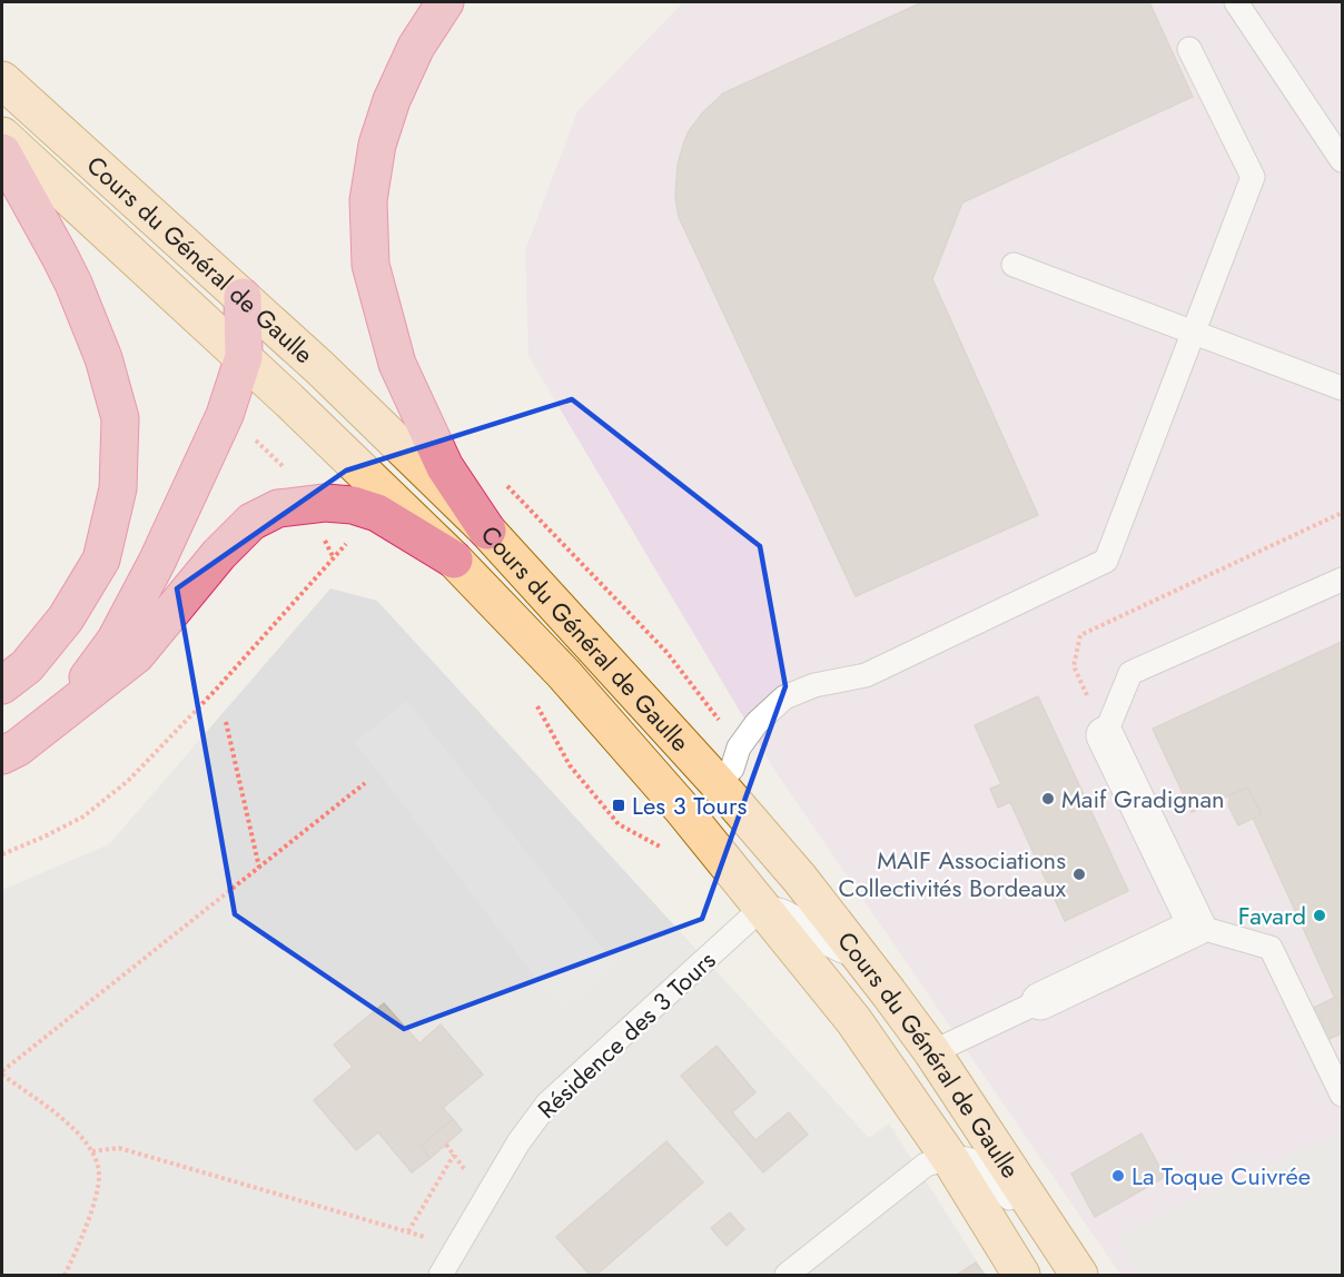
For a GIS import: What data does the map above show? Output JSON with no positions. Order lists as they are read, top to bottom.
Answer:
{
  "streets": {
    "main road": ["Cours du Général de Gaulle"],
    "lane": ["Résidence des 3 Tours"]
  },
  "crossings": [
    ["Cours du Général de Gaulle", "Résidence des 3 Tours"]
  ],
  "places": {
    "other": [
      "Maif Gradignan",
      "MAIF Associations Collectivités Bordeaux",
      "Favard",
      "La Toque Cuivrée"
    ],
    "transit": ["Les 3 Tours"]
  }
}
